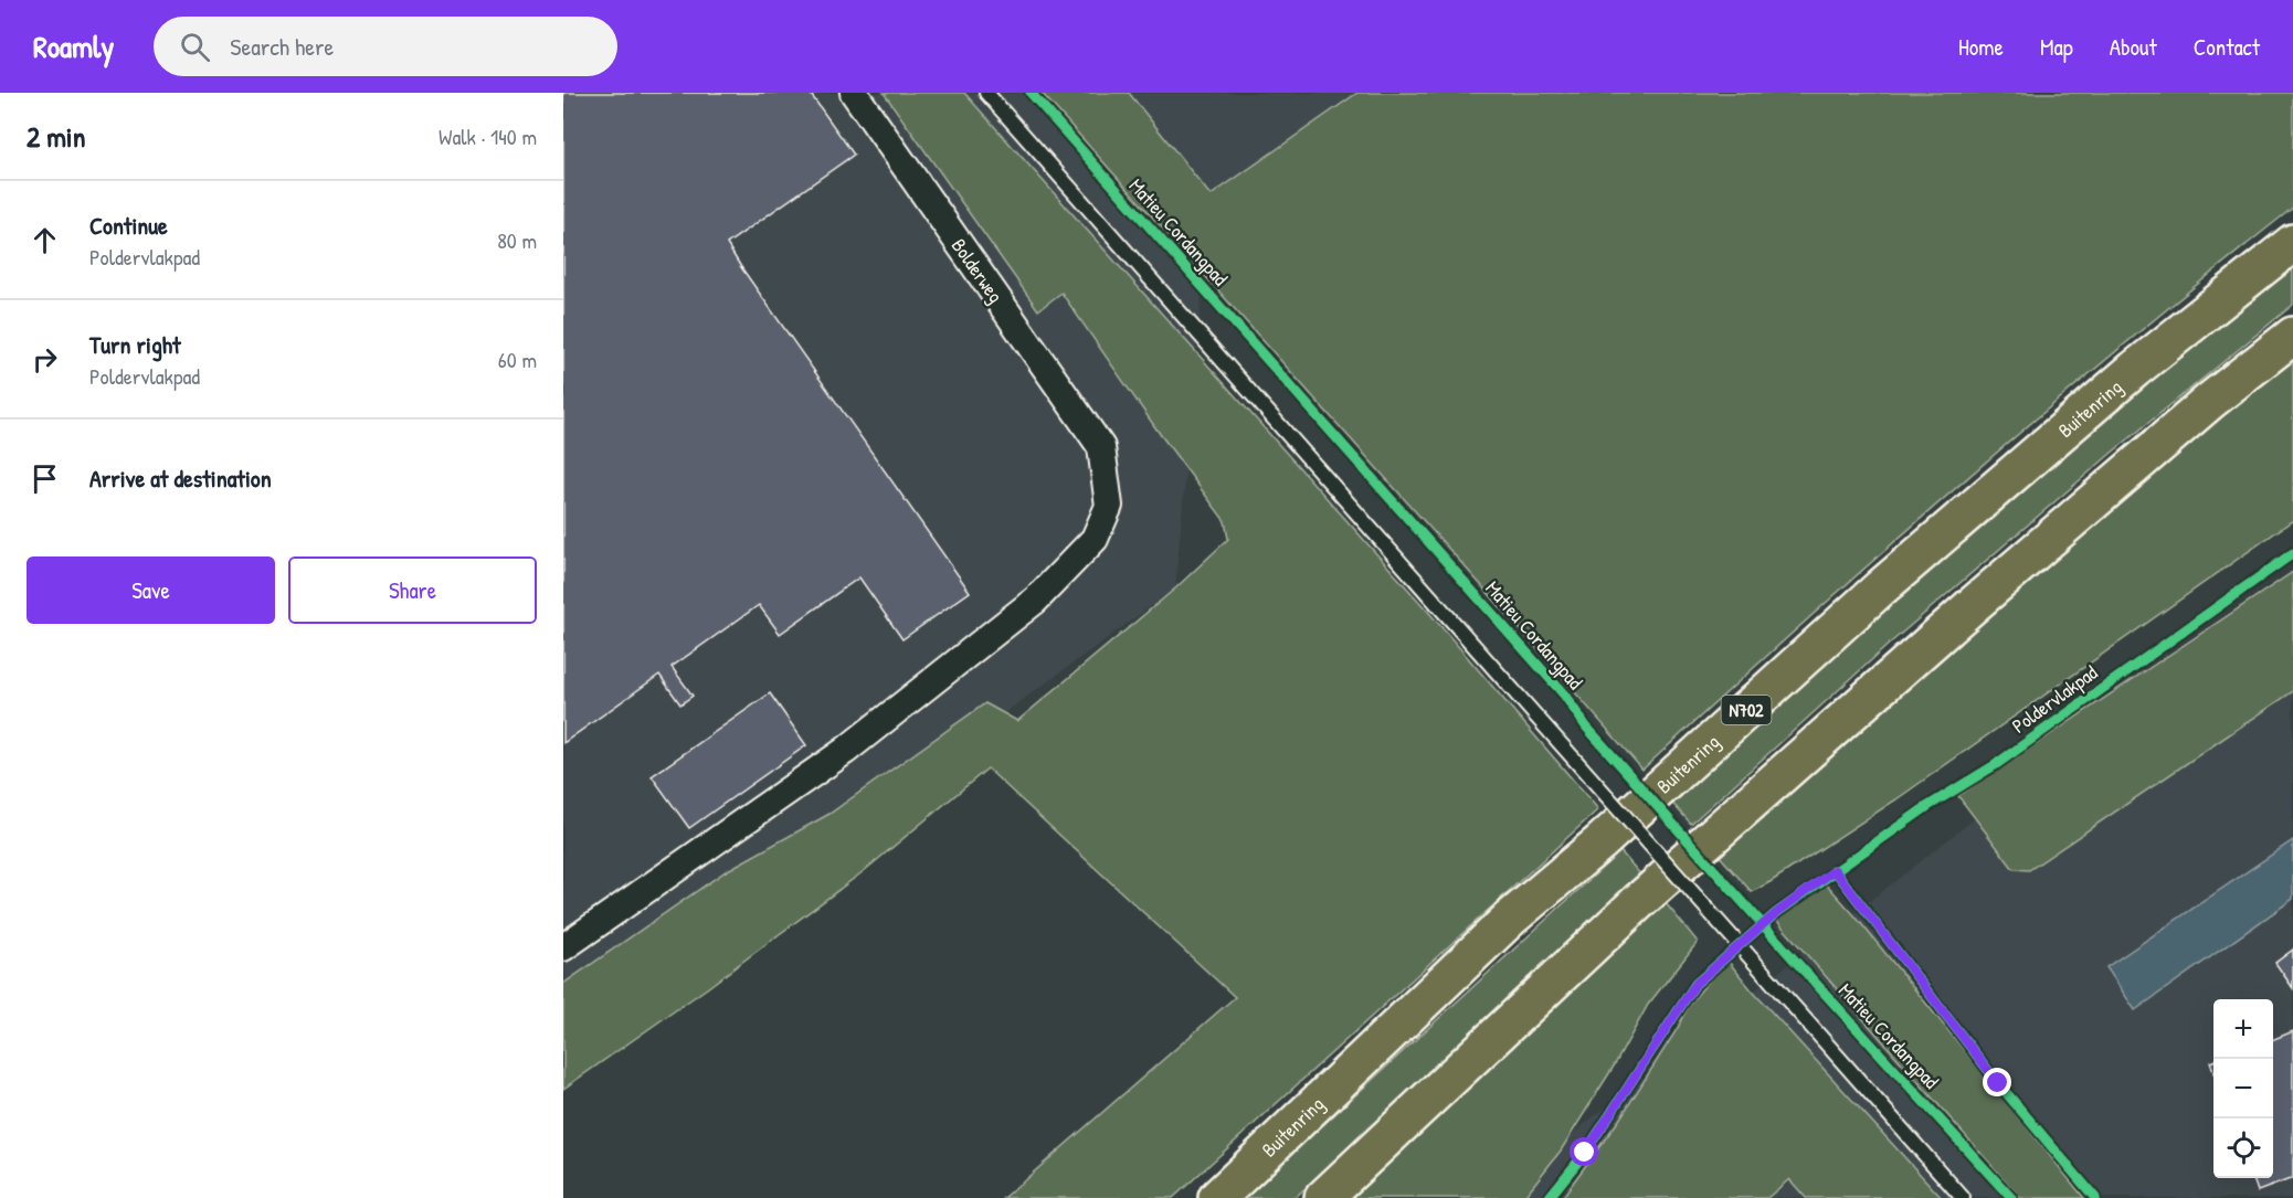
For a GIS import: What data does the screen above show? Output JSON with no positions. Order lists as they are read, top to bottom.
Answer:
{
  "streets": {
    "highway": ["Buitenring", "N702"],
    "street": ["Bolderweg"],
    "cycle path": ["Matieu Cordangpad", "Poldervlakpad"]
  },
  "page": {
    "header": "Roamly",
    "search": "Search here",
    "nav": [
      "Home",
      "Map",
      "About",
      "Contact"
    ],
    "heading": ["2 min", "Walk · 140 m"],
    "list": [
      ["Continue", "Poldervlakpad", "80 m"],
      ["Turn right", "Poldervlakpad", "60 m"],
      "Arrive at destination"
    ],
    "buttons": ["Save", "Share"],
    "map_buttons": ["+", "−"]
  }
}
